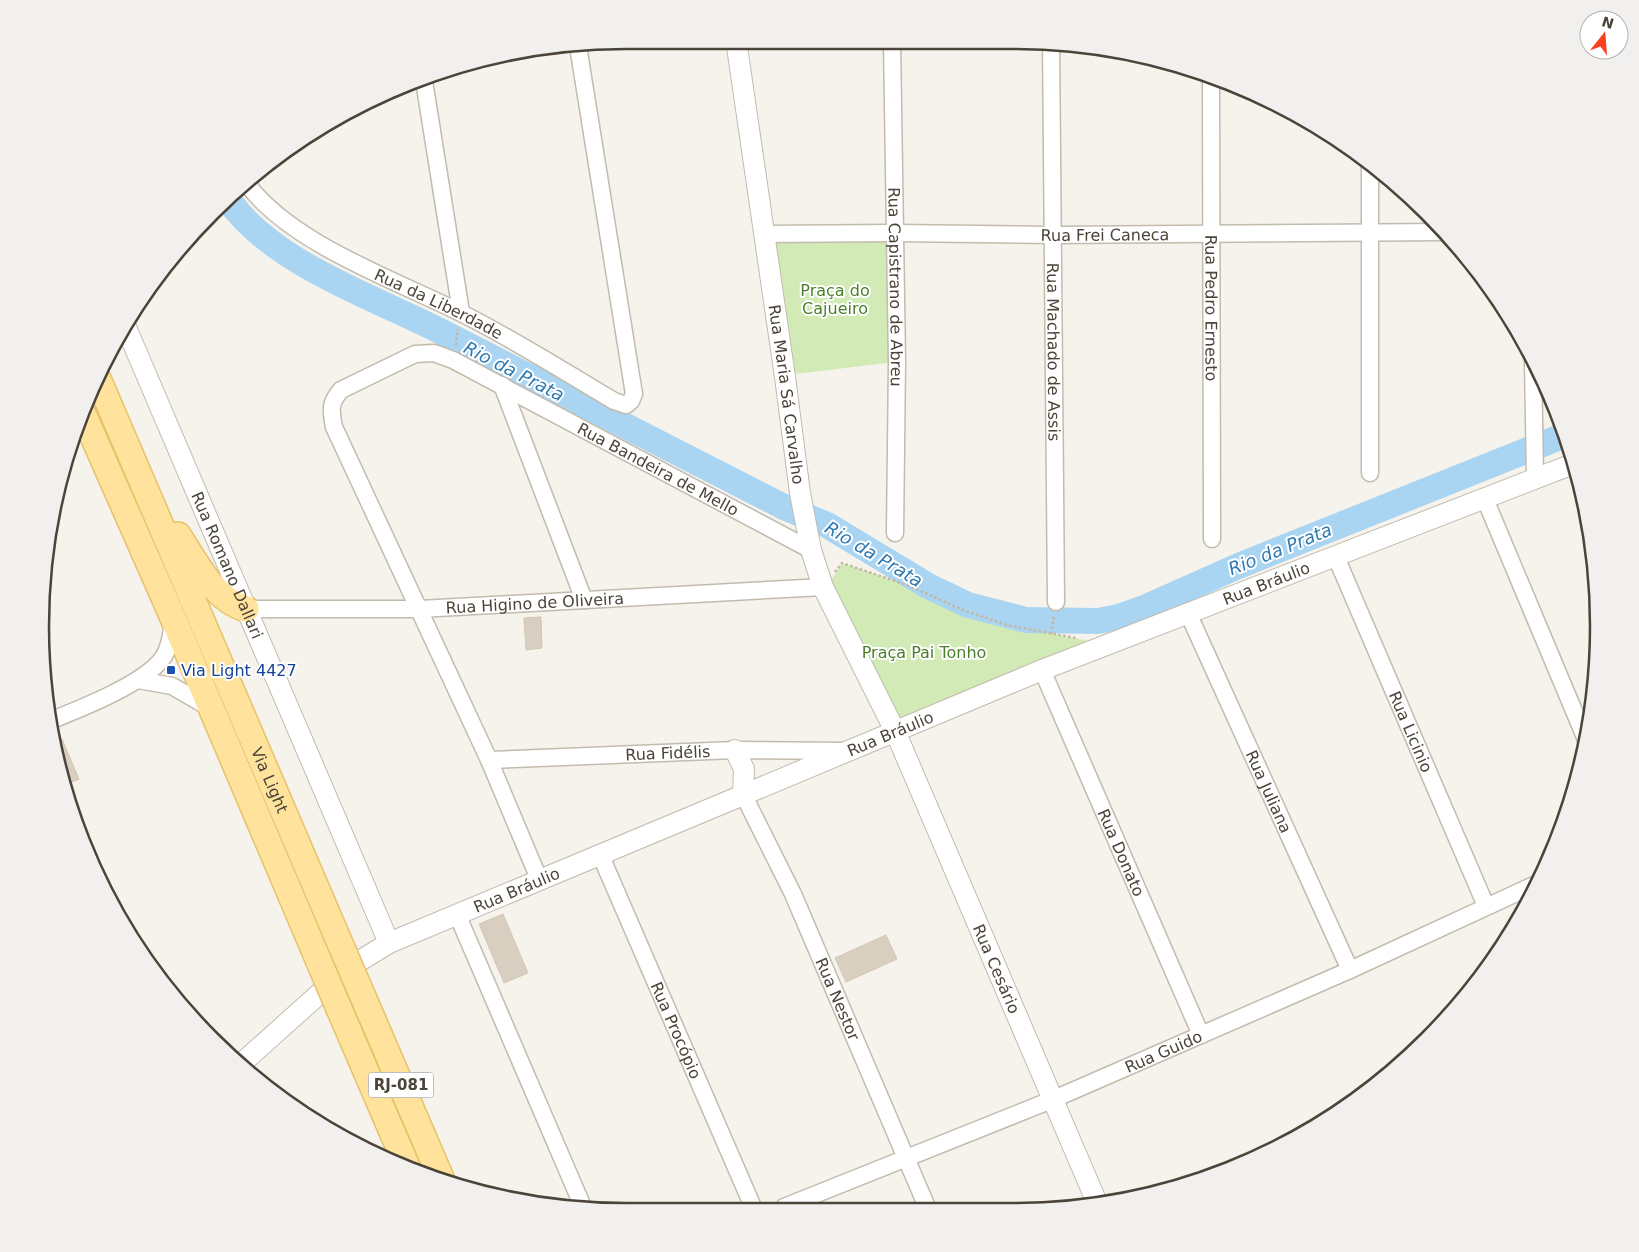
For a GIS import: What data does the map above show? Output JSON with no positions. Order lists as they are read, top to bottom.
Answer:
{
  "streets": {
    "main road": ["Via Light", "RJ-081"],
    "street": [
      "Rua Frei Caneca",
      "Rua Capistrano de Abreu",
      "Rua da Liberdade",
      "Rua Pedro Ernesto",
      "Rua Machado de Assis",
      "Rua Maria Sá Carvalho",
      "Rua Bandeira de Mello",
      "Rua Romano Dallari",
      "Rua Bráulio",
      "Rua Higino de Oliveira",
      "Rua Licinio",
      "Rua Fidélis",
      "Rua Juliana",
      "Rua Donato",
      "Rua Cesário",
      "Rua Nestor",
      "Rua Procópio",
      "Rua Guido"
    ]
  },
  "crossings": [
    ["Rua Frei Caneca", "Rua Capistrano de Abreu"],
    ["Rua Frei Caneca", "Rua Pedro Ernesto"],
    ["Rua Frei Caneca", "Rua Machado de Assis"],
    ["Rua Frei Caneca", "Rua Maria Sá Carvalho"],
    ["Rua Maria Sá Carvalho", "Rua Bandeira de Mello"],
    ["Rua Maria Sá Carvalho", "Rua Bráulio"],
    ["Rua Maria Sá Carvalho", "Rua Higino de Oliveira"],
    ["Rua Maria Sá Carvalho", "Rua Cesário"],
    ["Rua Bandeira de Mello", "Rua Higino de Oliveira"],
    ["Rua Romano Dallari", "Rua Bráulio"],
    ["Rua Romano Dallari", "Rua Higino de Oliveira"],
    ["Rua Bráulio", "Rua Licinio"],
    ["Rua Bráulio", "Rua Fidélis"],
    ["Rua Bráulio", "Rua Juliana"],
    ["Rua Bráulio", "Rua Donato"],
    ["Rua Bráulio", "Rua Cesário"],
    ["Rua Bráulio", "Rua Nestor"],
    ["Rua Bráulio", "Rua Procópio"],
    ["Rua Licinio", "Rua Guido"],
    ["Rua Juliana", "Rua Guido"],
    ["Rua Donato", "Rua Guido"],
    ["Rua Cesário", "Rua Guido"],
    ["Rua Nestor", "Rua Guido"]
  ],
  "water": ["Rio da Prata"],
  "parks": ["Praça do Cajueiro", "Praça Pai Tonho"],
  "places": {
    "transit": ["Via Light 4427"]
  },
  "north": "top"
}
